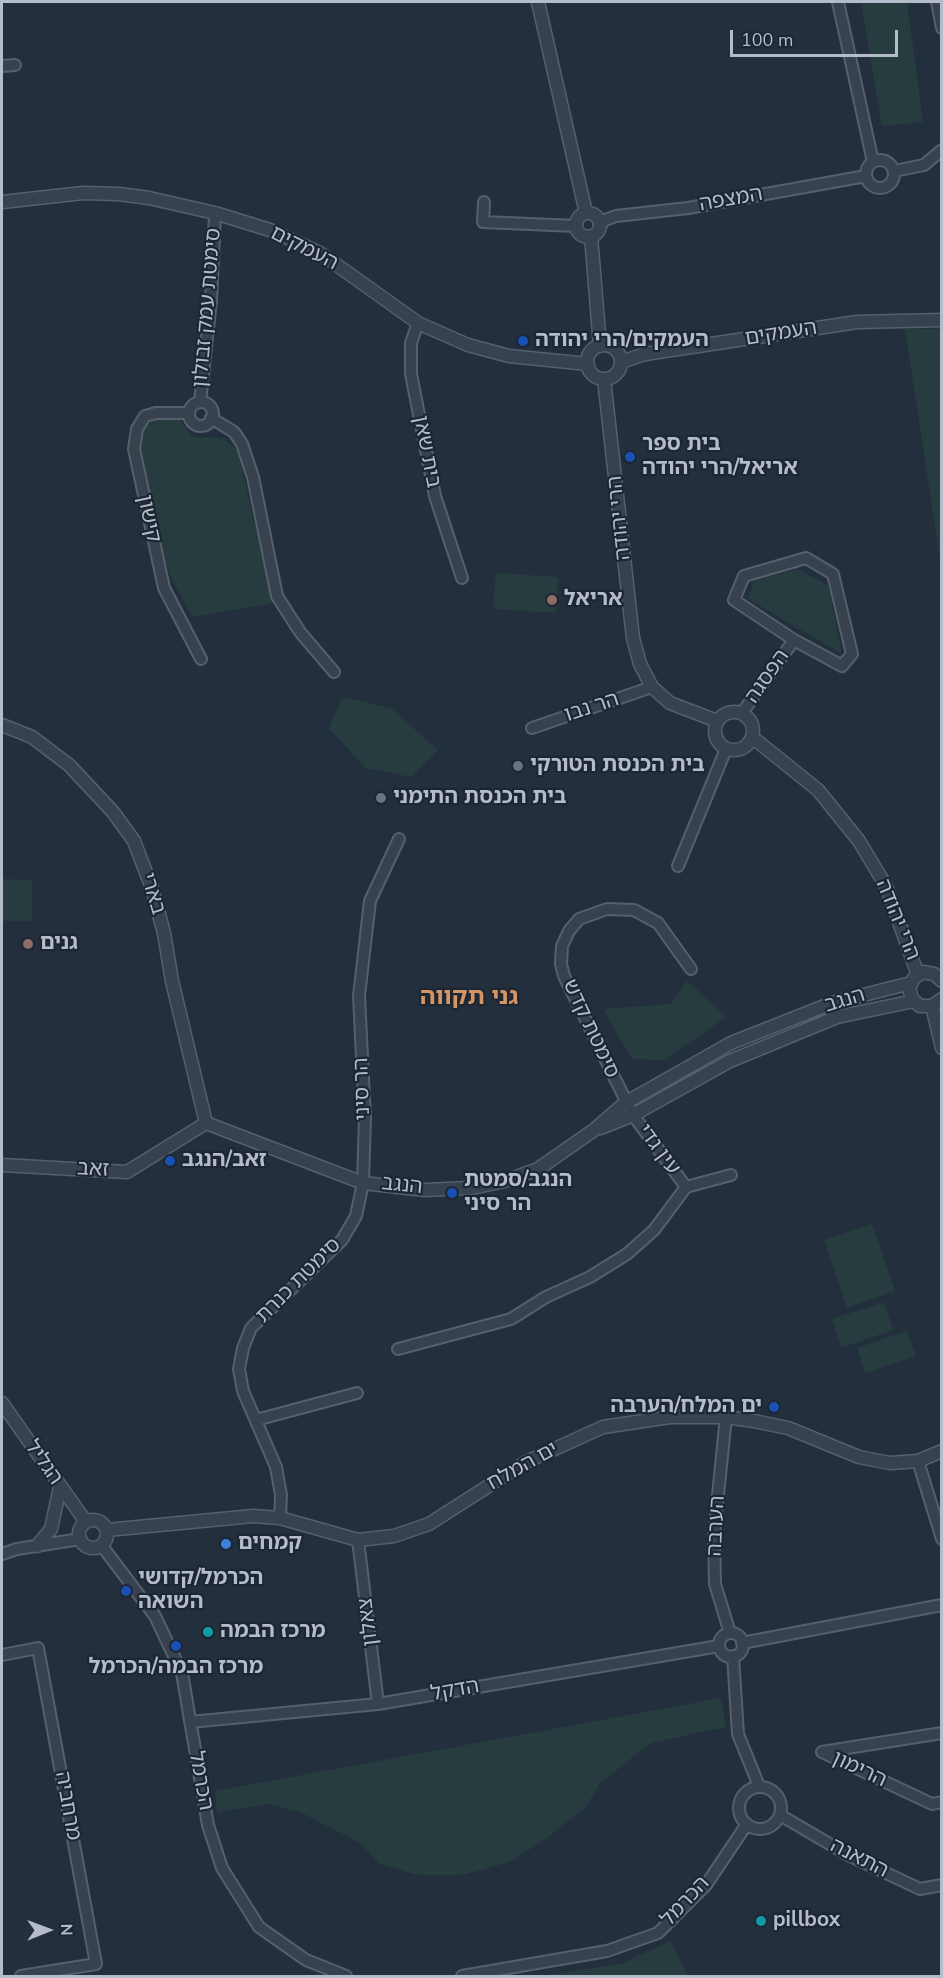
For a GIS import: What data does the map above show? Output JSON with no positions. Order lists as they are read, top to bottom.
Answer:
{
  "streets": {
    "street": [
      "המצפה",
      "העמקים",
      "סימטת עמק זבולון",
      "בית שאן",
      "הרי יהודה",
      "קישון",
      "הפסגה",
      "הר נבו",
      "בארי",
      "הנגב",
      "סימטת קדש",
      "הר סיני",
      "עין גדי",
      "זאב",
      "סימטת כנרת",
      "הגליל",
      "ים המלח",
      "הערבה",
      "צאלון",
      "הדקל",
      "הרימון",
      "הכרמל",
      "מרחביה",
      "התאנה"
    ]
  },
  "crossings": [
    ["העמקים", "סימטת עמק זבולון"],
    ["העמקים", "בית שאן"],
    ["העמקים", "הרי יהודה"],
    ["סימטת עמק זבולון", "קישון"],
    ["הרי יהודה", "הפסגה"],
    ["הרי יהודה", "הר נבו"],
    ["הרי יהודה", "הנגב"],
    ["בארי", "הנגב"],
    ["בארי", "זאב"],
    ["הנגב", "סימטת קדש"],
    ["הנגב", "הר סיני"],
    ["הנגב", "עין גדי"],
    ["הנגב", "זאב"],
    ["הנגב", "סימטת כנרת"],
    ["סימטת קדש", "עין גדי"],
    ["הר סיני", "סימטת כנרת"],
    ["סימטת כנרת", "ים המלח"],
    ["הגליל", "ים המלח"],
    ["הגליל", "הכרמל"],
    ["ים המלח", "הערבה"],
    ["ים המלח", "צאלון"],
    ["ים המלח", "הכרמל"],
    ["הערבה", "הדקל"],
    ["צאלון", "הדקל"],
    ["הדקל", "הכרמל"],
    ["הכרמל", "התאנה"]
  ],
  "districts": ["גני תקווה"],
  "places": [
    "העמקים/הרי יהודה",
    "בית ספר אריאל/הרי יהודה",
    "אריאל",
    "בית הכנסת הטורקי",
    "בית הכנסת התימני",
    "גנים",
    "זאב/הנגב",
    "הנגב/סמטת הר סיני",
    "ים המלח/הערבה",
    "קמחים",
    "הכרמל/קדושי השואה",
    "מרכז הבמה",
    "מרכז הבמה/הכרמל",
    "pillbox"
  ],
  "scale_bar": "100 m",
  "north": "right"
}
